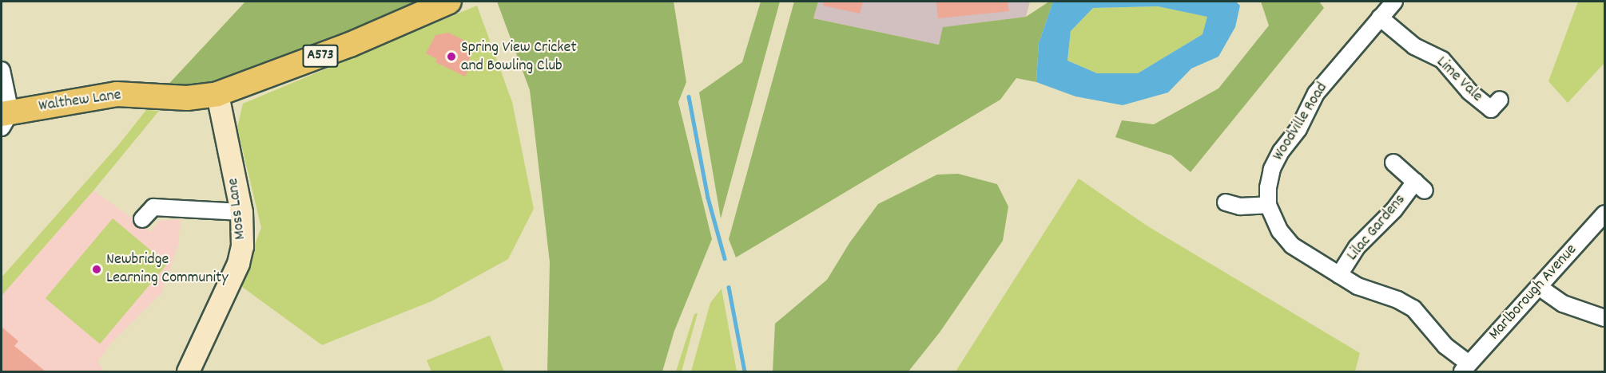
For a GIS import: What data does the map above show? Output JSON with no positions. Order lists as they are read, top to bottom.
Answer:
{
  "streets": {
    "main road": ["A573", "Walthew Lane"],
    "street": [
      "Lime Vale",
      "Woodville Road",
      "Moss Lane",
      "Lilac Gardens",
      "Marlborough Avenue"
    ]
  },
  "crossings": [
    ["A573", "Walthew Lane"],
    ["A573", "Moss Lane"],
    ["Lime Vale", "Woodville Road"],
    ["Walthew Lane", "Moss Lane"],
    ["Woodville Road", "Lilac Gardens"],
    ["Woodville Road", "Marlborough Avenue"]
  ],
  "places": ["Spring View Cricket and Bowling Club", "Newbridge Learning Community"]
}
